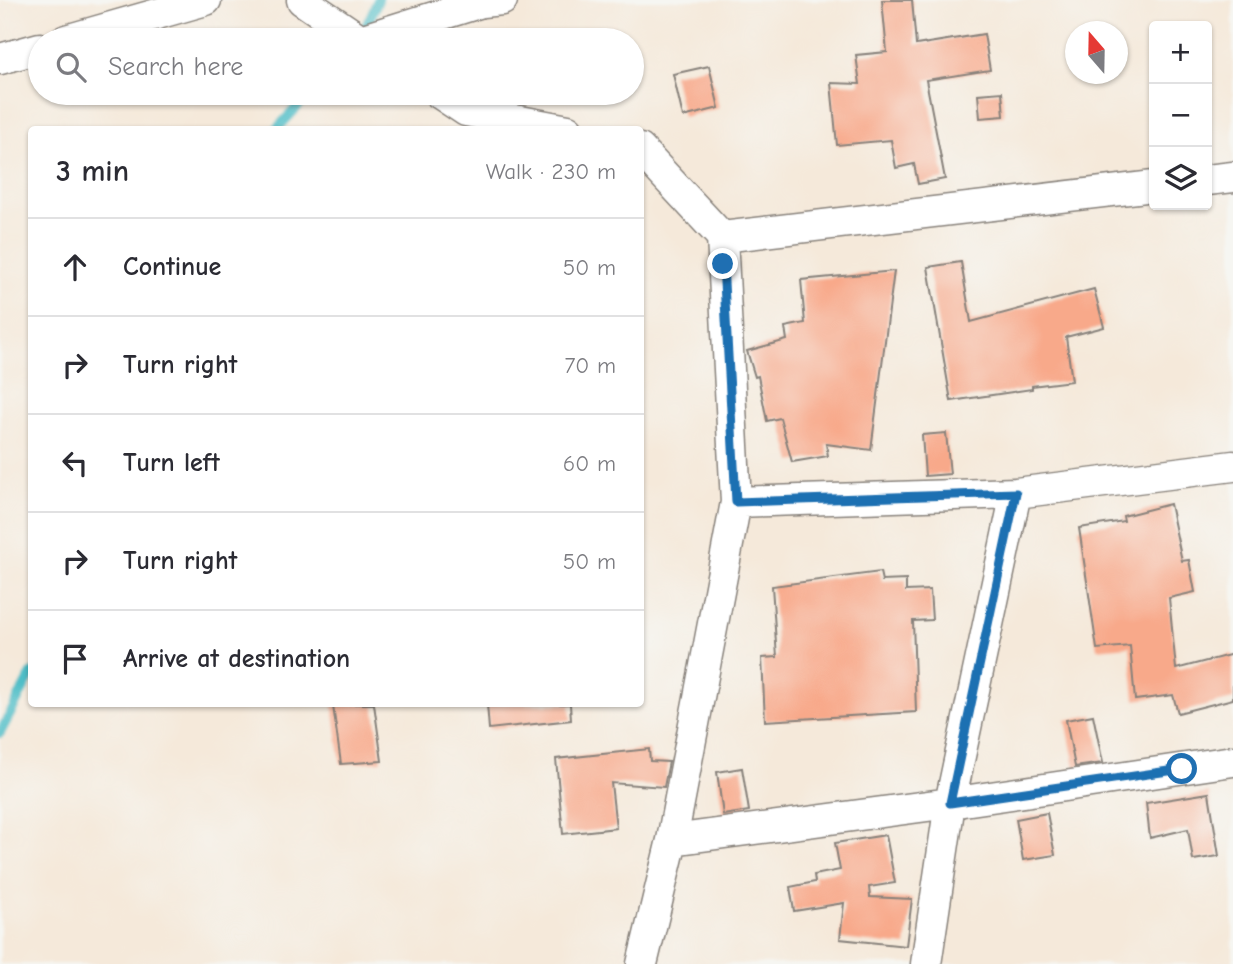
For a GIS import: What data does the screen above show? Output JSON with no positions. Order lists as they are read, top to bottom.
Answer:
{
  "north": "top",
  "page": {
    "map_buttons": ["+", "−"],
    "search": "Search here",
    "heading": ["3 min", "Walk · 230 m"],
    "list": [
      ["Continue", "50 m"],
      ["Turn right", "70 m"],
      ["Turn left", "60 m"],
      ["Turn right", "50 m"],
      "Arrive at destination"
    ]
  }
}
